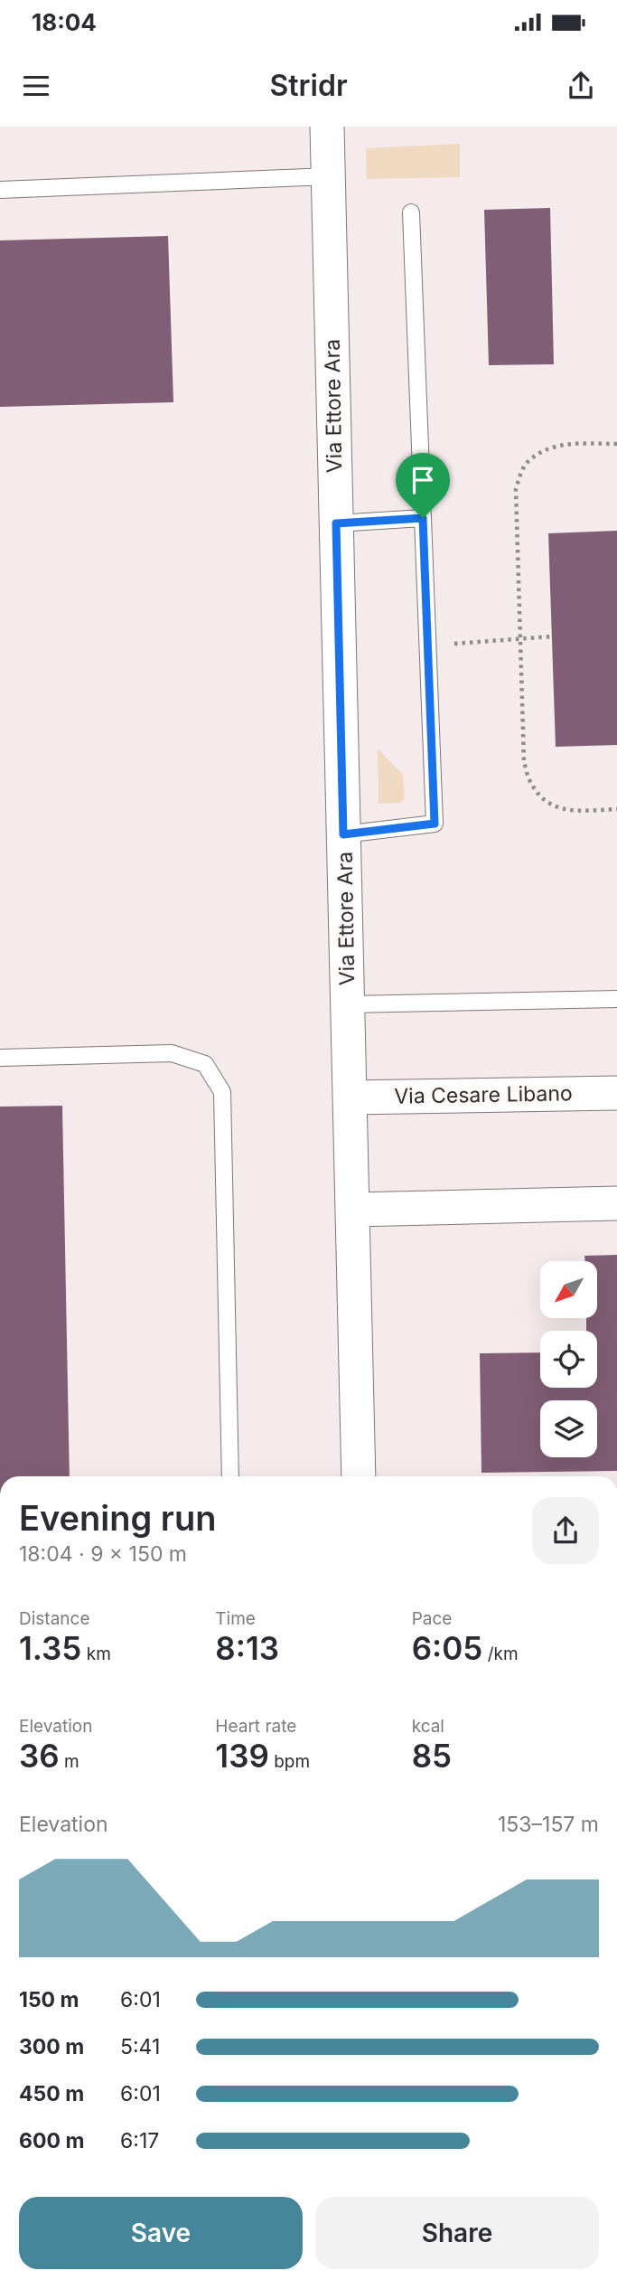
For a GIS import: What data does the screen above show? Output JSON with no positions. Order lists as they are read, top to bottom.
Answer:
{
  "streets": {
    "street": ["Via Ettore Ara", "Via Cesare Libano"]
  },
  "crossings": [
    ["Via Ettore Ara", "Via Cesare Libano"]
  ],
  "north": "bottom left",
  "page": {
    "status": "18:04",
    "header": "Stridr",
    "heading": ["Evening run", "18:04 · 9 × 150 m"],
    "stats": [
      ["Distance", "1.35 km"],
      ["Time", "8:13"],
      ["Pace", "6:05 /km"],
      ["Elevation", "36 m"],
      ["Heart rate", "139 bpm"],
      ["kcal", "85"]
    ],
    "chart": ["Elevation", "153–157 m"],
    "list": [
      {
        "name": "150 m",
        "note": "6:01"
      },
      {
        "name": "300 m",
        "note": "5:41"
      },
      {
        "name": "450 m",
        "note": "6:01"
      },
      {
        "name": "600 m",
        "note": "6:17"
      }
    ],
    "buttons": ["Save", "Share"]
  }
}
